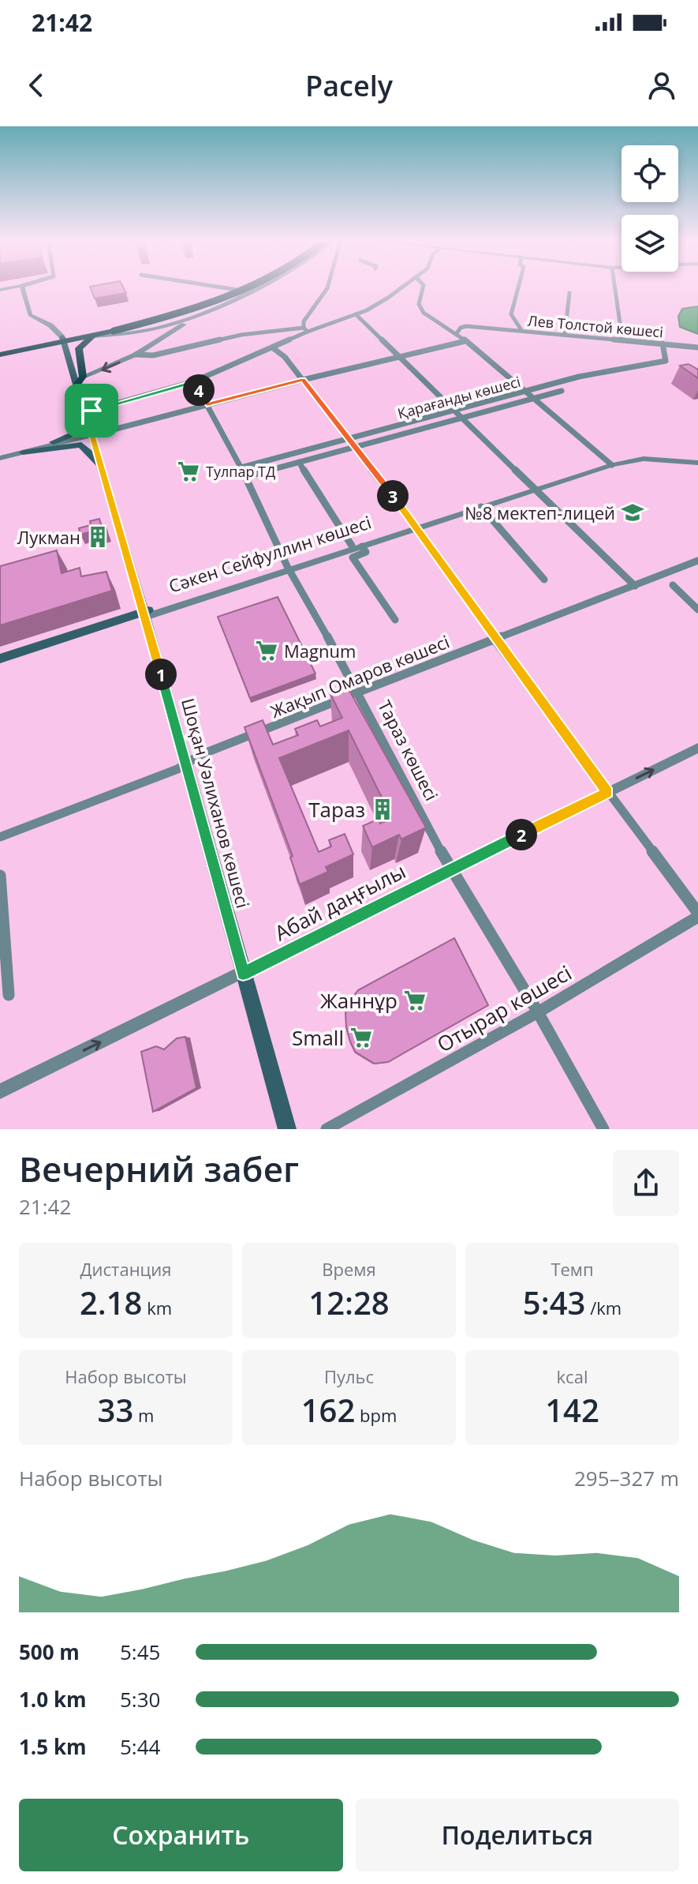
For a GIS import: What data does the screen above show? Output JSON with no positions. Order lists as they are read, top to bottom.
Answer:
{
  "streets": {
    "main road": ["Сәкен Сейфуллин көшесі", "Шоқан Уәлиханов көшесі"],
    "street": [
      "Лев Толстой көшесі",
      "Қарағанды көшесі",
      "Жақып Омаров көшесі",
      "Тараз көшесі",
      "Абай даңғылы",
      "Отырар көшесі"
    ]
  },
  "crossings": [
    ["Лев Толстой көшесі", "Қарағанды көшесі"],
    ["Қарағанды көшесі", "Тараз көшесі"],
    ["Сәкен Сейфуллин көшесі", "Тараз көшесі"],
    ["Сәкен Сейфуллин көшесі", "Шоқан Уәлиханов көшесі"],
    ["Жақып Омаров көшесі", "Тараз көшесі"],
    ["Жақып Омаров көшесі", "Шоқан Уәлиханов көшесі"],
    ["Тараз көшесі", "Абай даңғылы"],
    ["Тараз көшесі", "Отырар көшесі"],
    ["Шоқан Уәлиханов көшесі", "Абай даңғылы"]
  ],
  "one_way": ["Абай даңғылы"],
  "places": {
    "supermarket": [
      "Тулпар ТД",
      "Magnum",
      "Жаннұр",
      "Small"
    ],
    "school or university": ["№8 мектеп-лицей"],
    "building": ["Лукман", "Тараз"]
  },
  "page": {
    "status": "21:42",
    "header": "Pacely",
    "pins": [
      "4",
      "3",
      "1",
      "2"
    ],
    "heading": ["Вечерний забег", "21:42"],
    "stats": [
      ["Дистанция", "2.18 km"],
      ["Время", "12:28"],
      ["Темп", "5:43 /km"],
      ["Набор высоты", "33 m"],
      ["Пульс", "162 bpm"],
      ["kcal", "142"]
    ],
    "chart": ["Набор высоты", "295–327 m"],
    "list": [
      {
        "name": "500 m",
        "note": "5:45"
      },
      {
        "name": "1.0 km",
        "note": "5:30"
      },
      {
        "name": "1.5 km",
        "note": "5:44"
      }
    ],
    "buttons": ["Сохранить", "Поделиться"]
  }
}
